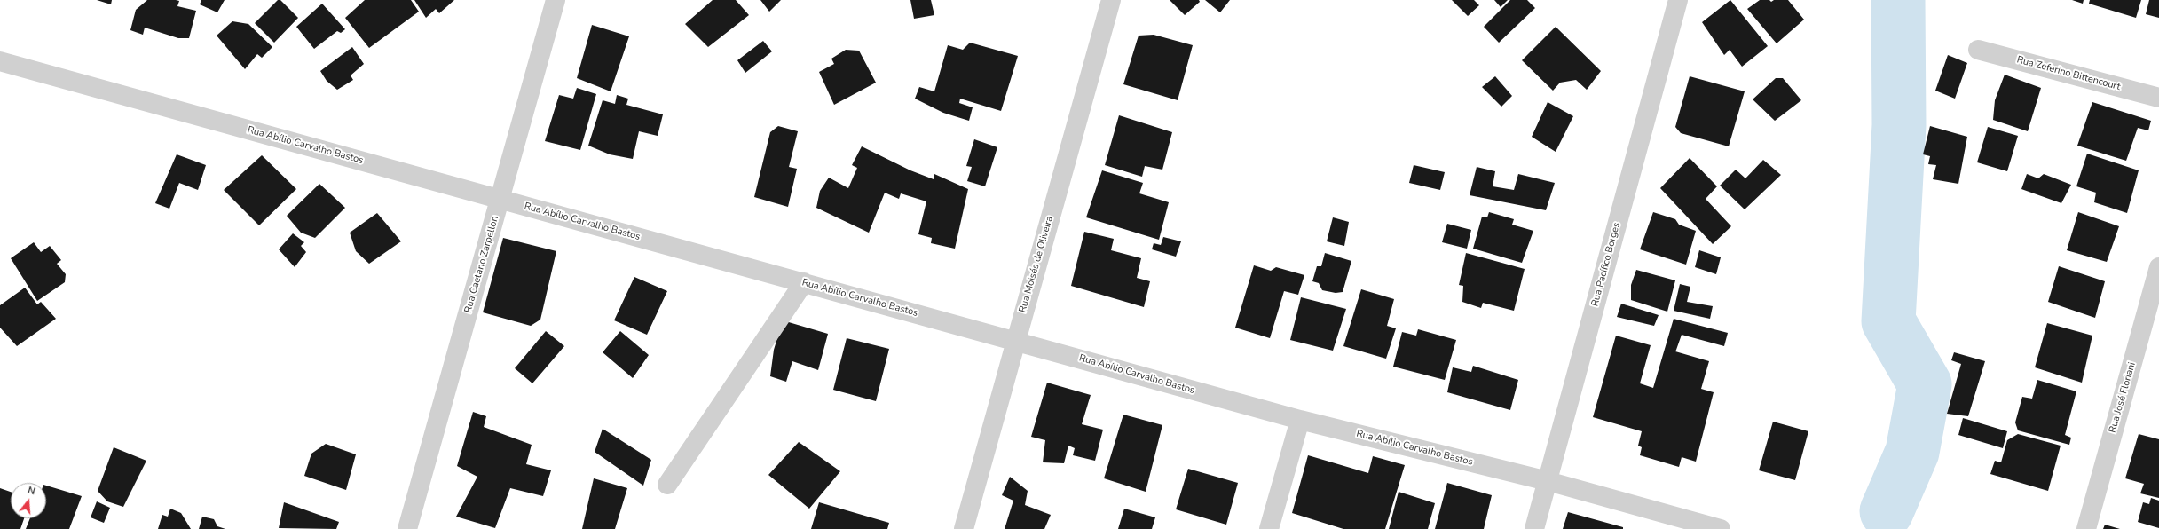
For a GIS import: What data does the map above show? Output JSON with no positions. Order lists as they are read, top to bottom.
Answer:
{
  "streets": {
    "street": [
      "Rua Zeferino Bittencourt",
      "Rua Abílio Carvalho Bastos",
      "Rua Caetano Zarpellon",
      "Rua Moisés de Oliveira",
      "Rua Pacífico Borges",
      "Rua José Floriani"
    ]
  },
  "crossings": [
    ["Rua Abílio Carvalho Bastos", "Rua Caetano Zarpellon"],
    ["Rua Abílio Carvalho Bastos", "Rua Moisés de Oliveira"],
    ["Rua Abílio Carvalho Bastos", "Rua Pacífico Borges"]
  ],
  "north": "top"
}
